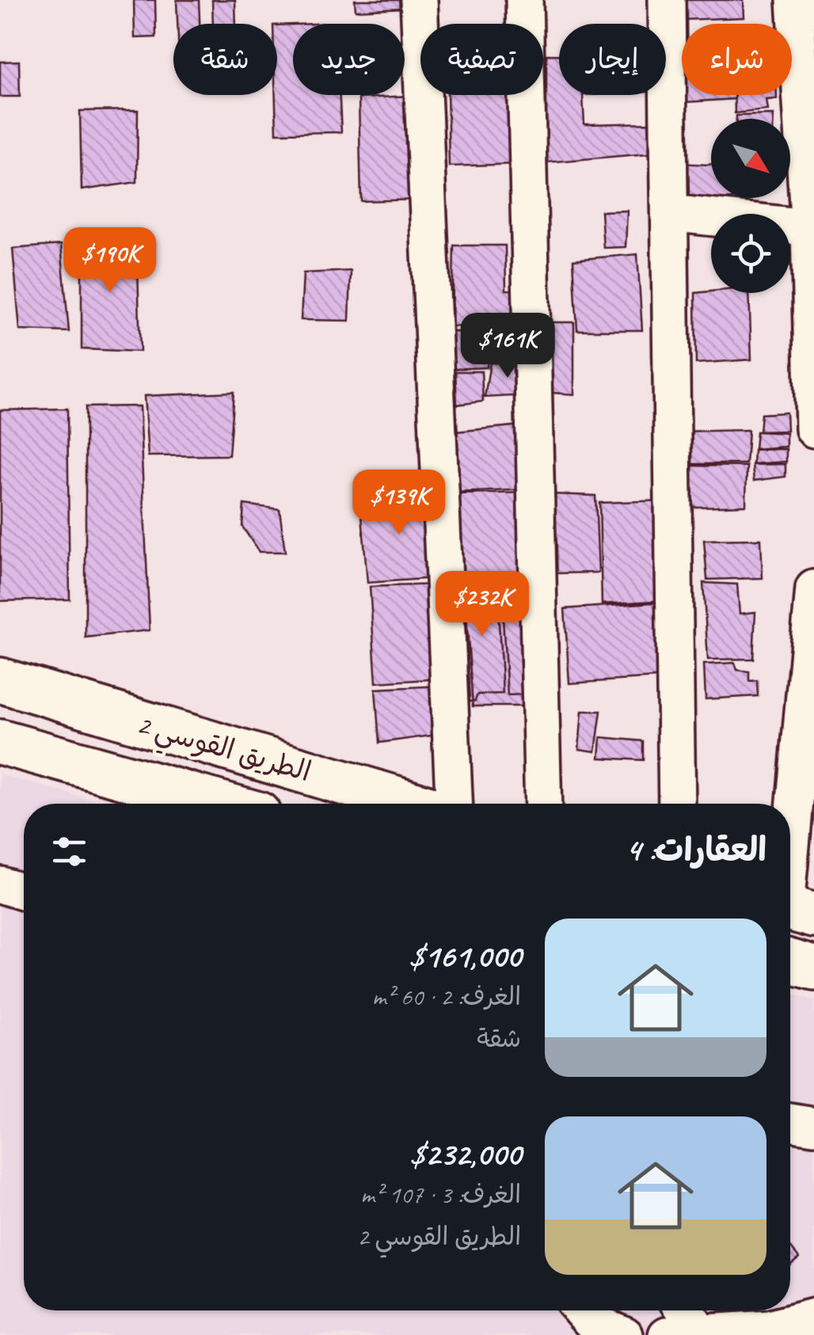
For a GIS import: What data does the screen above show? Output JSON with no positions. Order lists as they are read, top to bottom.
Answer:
{
  "streets": {
    "highway": ["الطريق القوسي 2"]
  },
  "north": "bottom right",
  "page": {
    "chip": [
      "شراء",
      "إيجار",
      "تصفية",
      "جديد",
      "شقة"
    ],
    "price": [
      "$190K",
      "$161K",
      "$139K",
      "$232K"
    ],
    "heading": "العقارات: 4",
    "list": [
      {
        "name": "$161,000",
        "note": "الغرف: 2 · 60 m² · شقة"
      },
      {
        "name": "$232,000",
        "note": "الغرف: 3 · 107 m² · الطريق القوسي 2"
      }
    ]
  }
}
